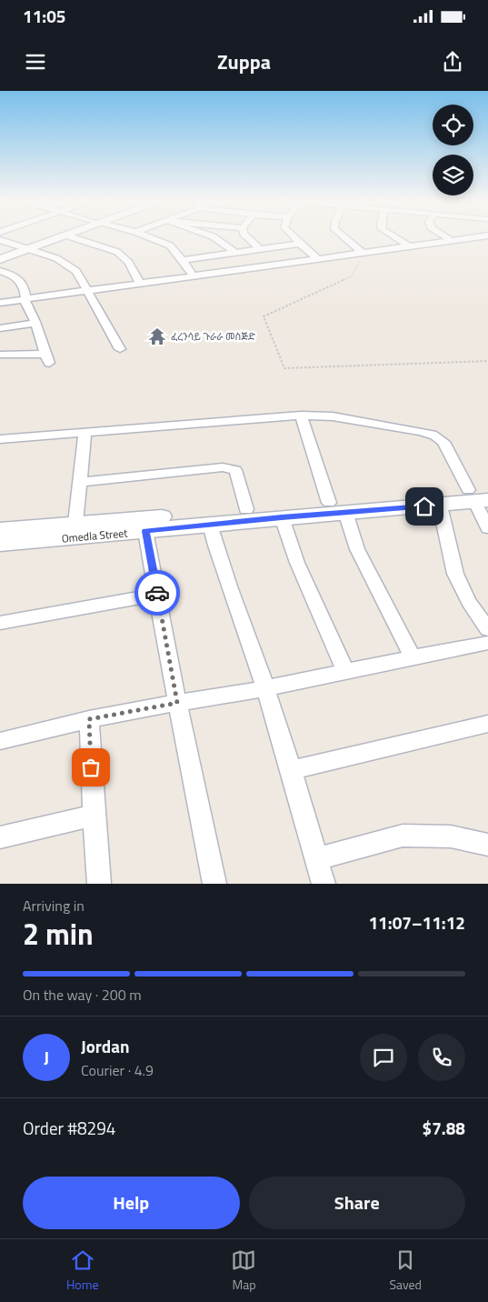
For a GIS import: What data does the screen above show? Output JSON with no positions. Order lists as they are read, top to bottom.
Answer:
{
  "streets": {
    "main road": ["Omedla Street"]
  },
  "places": {
    "temple": ["ፈረንሳይ ጉራራ መስጅድ"]
  },
  "page": {
    "status": "11:05",
    "header": "Zuppa",
    "heading": ["2 min", "Arriving in", "11:07–11:12"],
    "panel": [
      "Jordan",
      "Courier · 4.9",
      "Order #8294",
      "$7.88"
    ],
    "bar": "On the way · 200 m",
    "round": "J",
    "buttons": ["Help", "Share"],
    "tabs": ["Home", "Map", "Saved"]
  }
}
